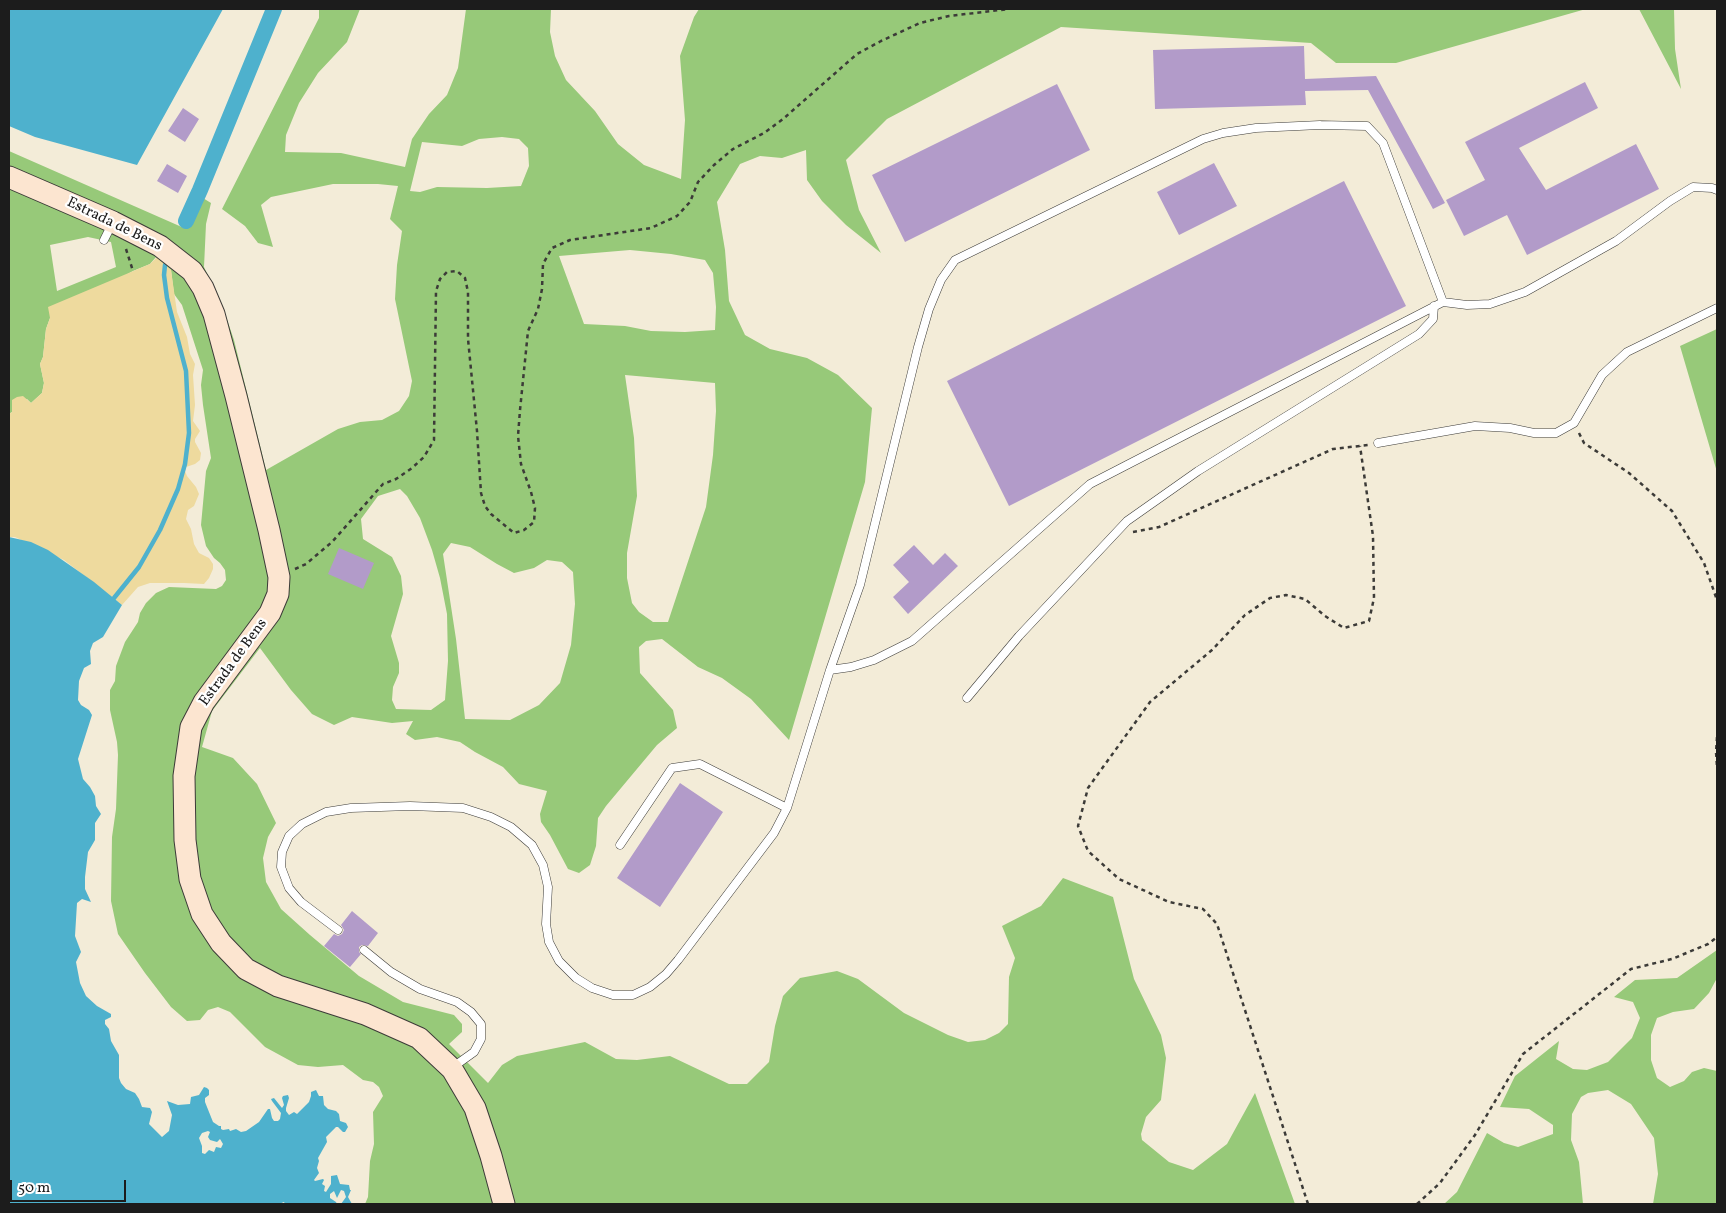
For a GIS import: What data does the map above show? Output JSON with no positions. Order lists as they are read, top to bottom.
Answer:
{
  "streets": {
    "street": ["Estrada de Bens"]
  },
  "scale_bar": "50 m"
}
